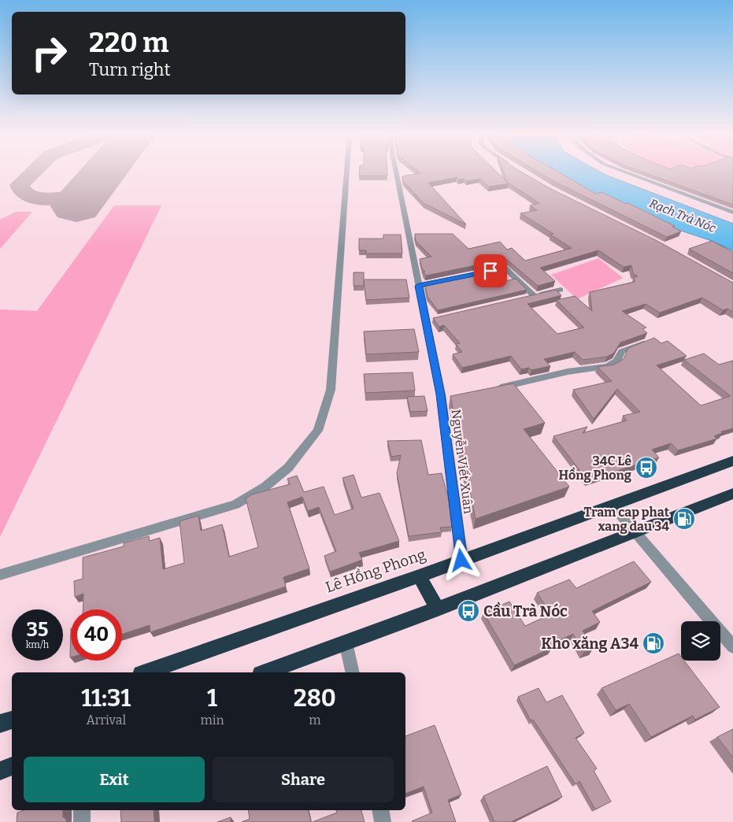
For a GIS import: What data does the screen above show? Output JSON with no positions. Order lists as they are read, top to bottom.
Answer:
{
  "streets": {
    "highway": ["Lê Hồng Phong"],
    "street": ["Nguyễn Viết Xuân"]
  },
  "crossings": [
    ["Nguyễn Viết Xuân", "Lê Hồng Phong"]
  ],
  "water": ["Rạch Trà Nóc"],
  "places": {
    "bus stop": ["34C Lê Hồng Phong", "Cầu Trà Nóc"],
    "fuel station": ["Tram cap phat xang dau 34", "Kho xăng A34"]
  },
  "page": {
    "turn": ["220 m", "Turn right"],
    "speed": "35 km/h",
    "limit": "40",
    "eta": [
      "11:31",
      "Arrival",
      "1",
      "min",
      "280",
      "m"
    ],
    "buttons": ["Exit", "Share"]
  }
}
